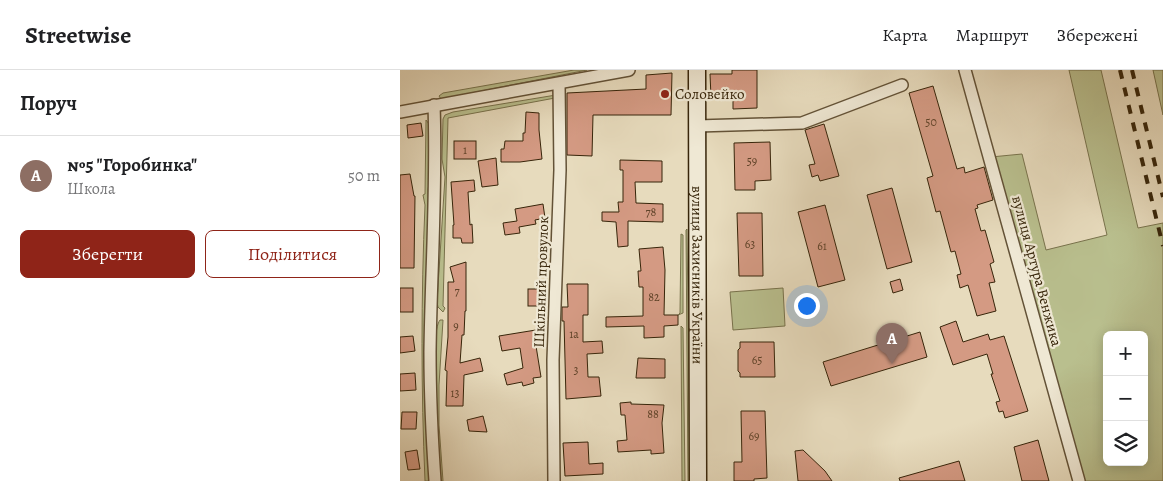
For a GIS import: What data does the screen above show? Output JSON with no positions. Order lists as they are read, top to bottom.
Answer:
{
  "streets": {
    "street": ["вулиця Артура Венжика", "вулиця Захисників України", "Шкільний провулок"]
  },
  "places": ["Соловейко"],
  "house_numbers": [
    "50",
    "1",
    "59",
    "78",
    "63",
    "61",
    "7",
    "82",
    "9",
    "1а",
    "65",
    "3",
    "13",
    "88",
    "69"
  ],
  "page": {
    "header": "Streetwise",
    "nav": ["Карта", "Маршрут", "Збережені"],
    "heading": "Поруч",
    "list": [
      {
        "mark": "A",
        "name": "№5 \"Горобинка\"",
        "note": "Школа",
        "value": "50 m"
      }
    ],
    "buttons": ["Зберегти", "Поділитися"],
    "pins": "A",
    "map_buttons": ["+", "−"]
  }
}
